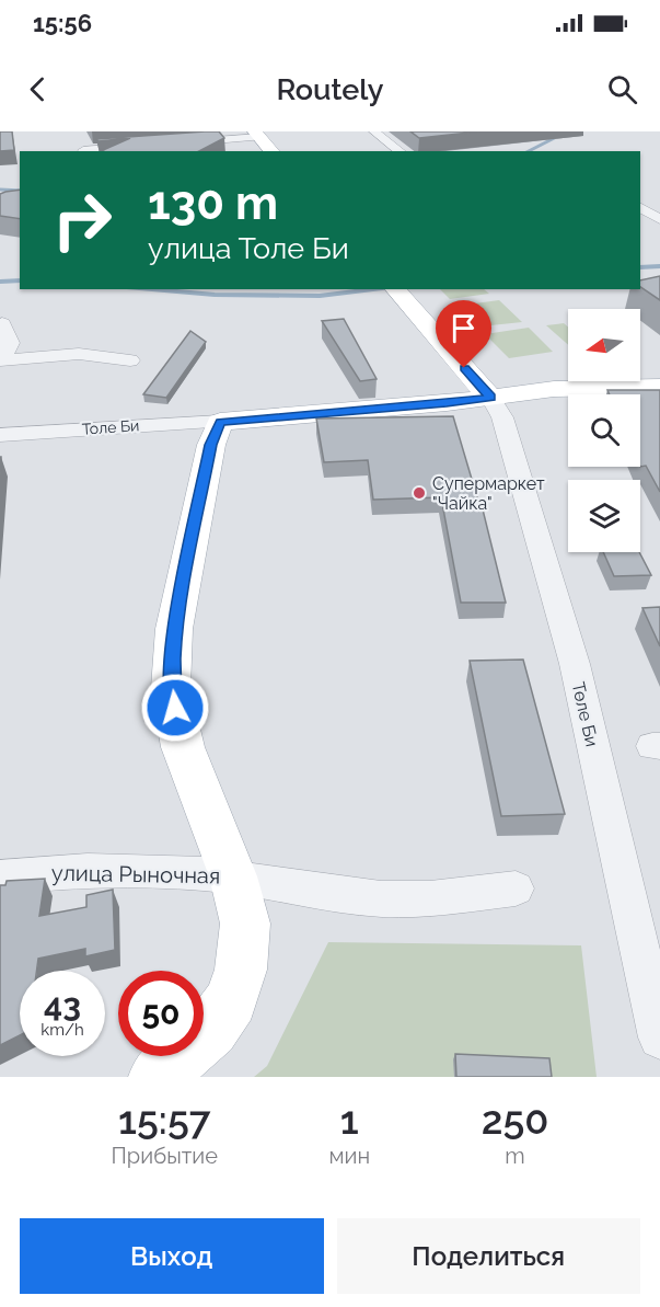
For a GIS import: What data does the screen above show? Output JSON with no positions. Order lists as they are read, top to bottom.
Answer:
{
  "streets": {
    "street": ["Толе Би", "Төле Би", "улица Рыночная"]
  },
  "places": ["Супермаркет \"Чайка\""],
  "north": "left",
  "page": {
    "status": "15:56",
    "header": "Routely",
    "turn": ["130 m", "улица Толе Би"],
    "speed": "43 km/h",
    "limit": "50",
    "eta": [
      "15:57",
      "Прибытие",
      "1",
      "мин",
      "250",
      "m"
    ],
    "buttons": ["Выход", "Поделиться"]
  }
}
